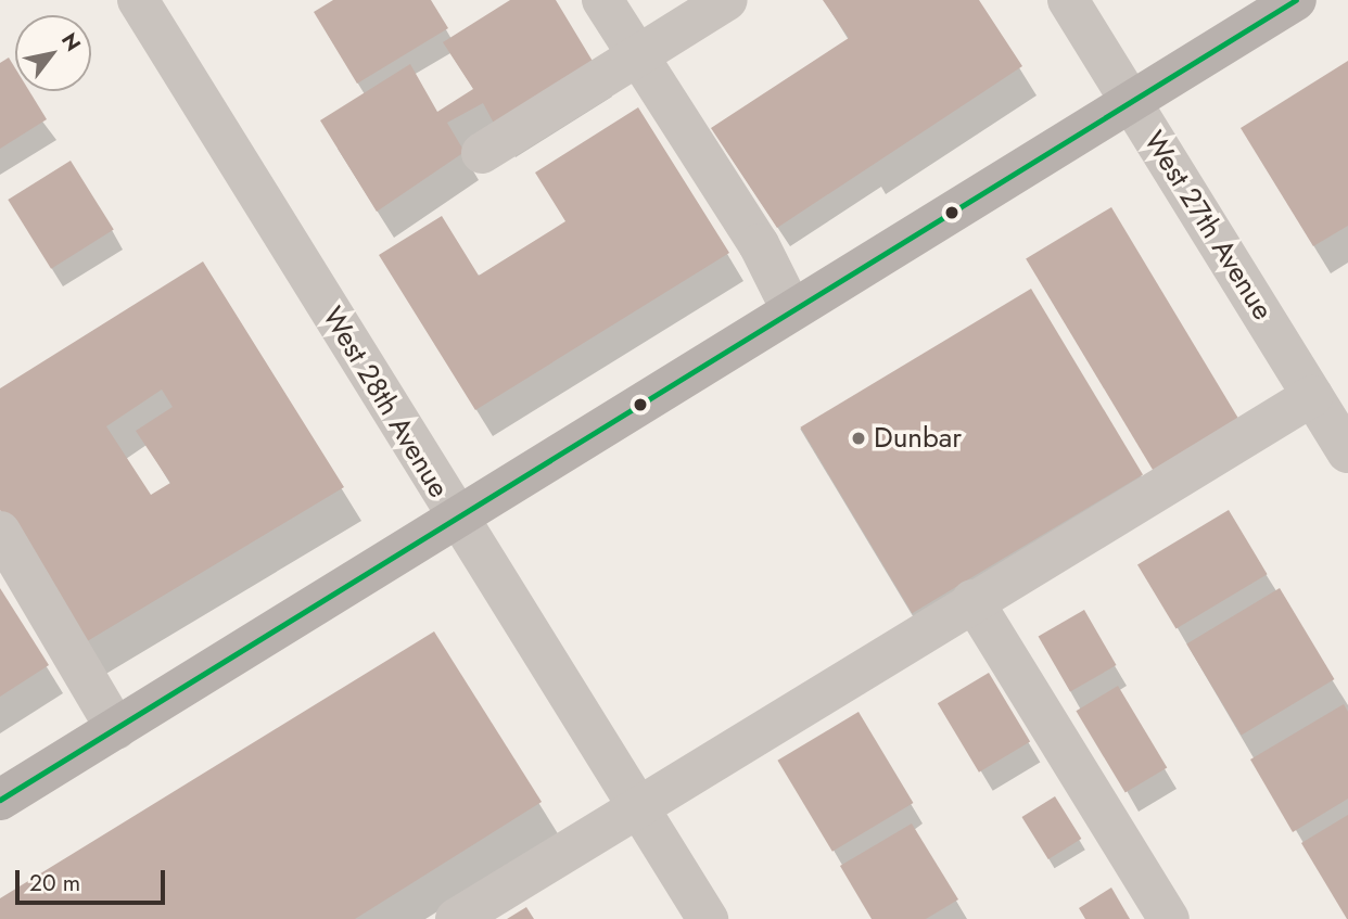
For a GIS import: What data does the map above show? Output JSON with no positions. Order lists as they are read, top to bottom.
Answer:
{
  "streets": {
    "street": ["West 27th Avenue", "West 28th Avenue"]
  },
  "places": ["Dunbar"],
  "scale_bar": "20 m",
  "north": "top right"
}
